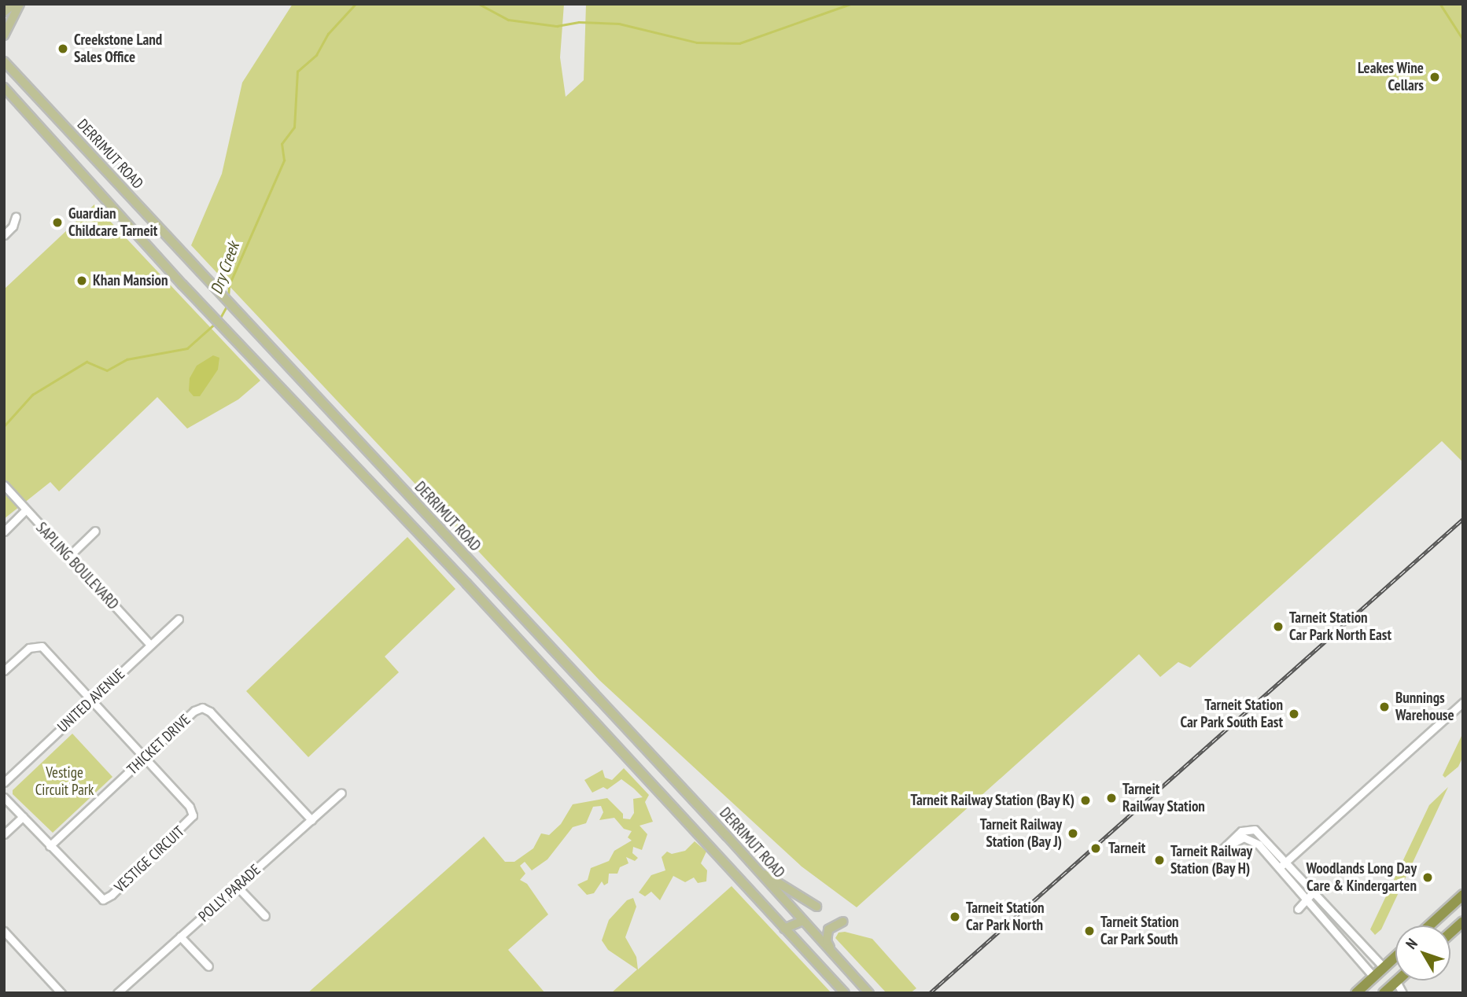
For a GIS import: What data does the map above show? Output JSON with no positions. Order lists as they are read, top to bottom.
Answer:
{
  "streets": {
    "main road": ["DERRIMUT ROAD"],
    "street": [
      "SAPLING BOULEVARD",
      "UNITED AVENUE",
      "THICKET DRIVE",
      "VESTIGE CIRCUIT",
      "POLLY PARADE"
    ]
  },
  "crossings": [
    ["SAPLING BOULEVARD", "UNITED AVENUE"],
    ["THICKET DRIVE", "VESTIGE CIRCUIT"],
    ["THICKET DRIVE", "POLLY PARADE"]
  ],
  "water": ["Dry Creek"],
  "parks": ["Vestige Circuit Park"],
  "places": [
    "Creekstone Land Sales Office",
    "Leakes Wine Cellars",
    "Guardian Childcare Tarneit",
    "Khan Mansion",
    "Tarneit Station Car Park North East",
    "Bunnings Warehouse",
    "Tarneit Station Car Park South East",
    "Tarneit Railway Station",
    "Tarneit Railway Station (Bay K)",
    "Tarneit Railway Station (Bay J)",
    "Tarneit",
    "Tarneit Railway Station (Bay H)",
    "Woodlands Long Day Care & Kindergarten",
    "Tarneit Station Car Park North",
    "Tarneit Station Car Park South"
  ],
  "north": "top left"
}
